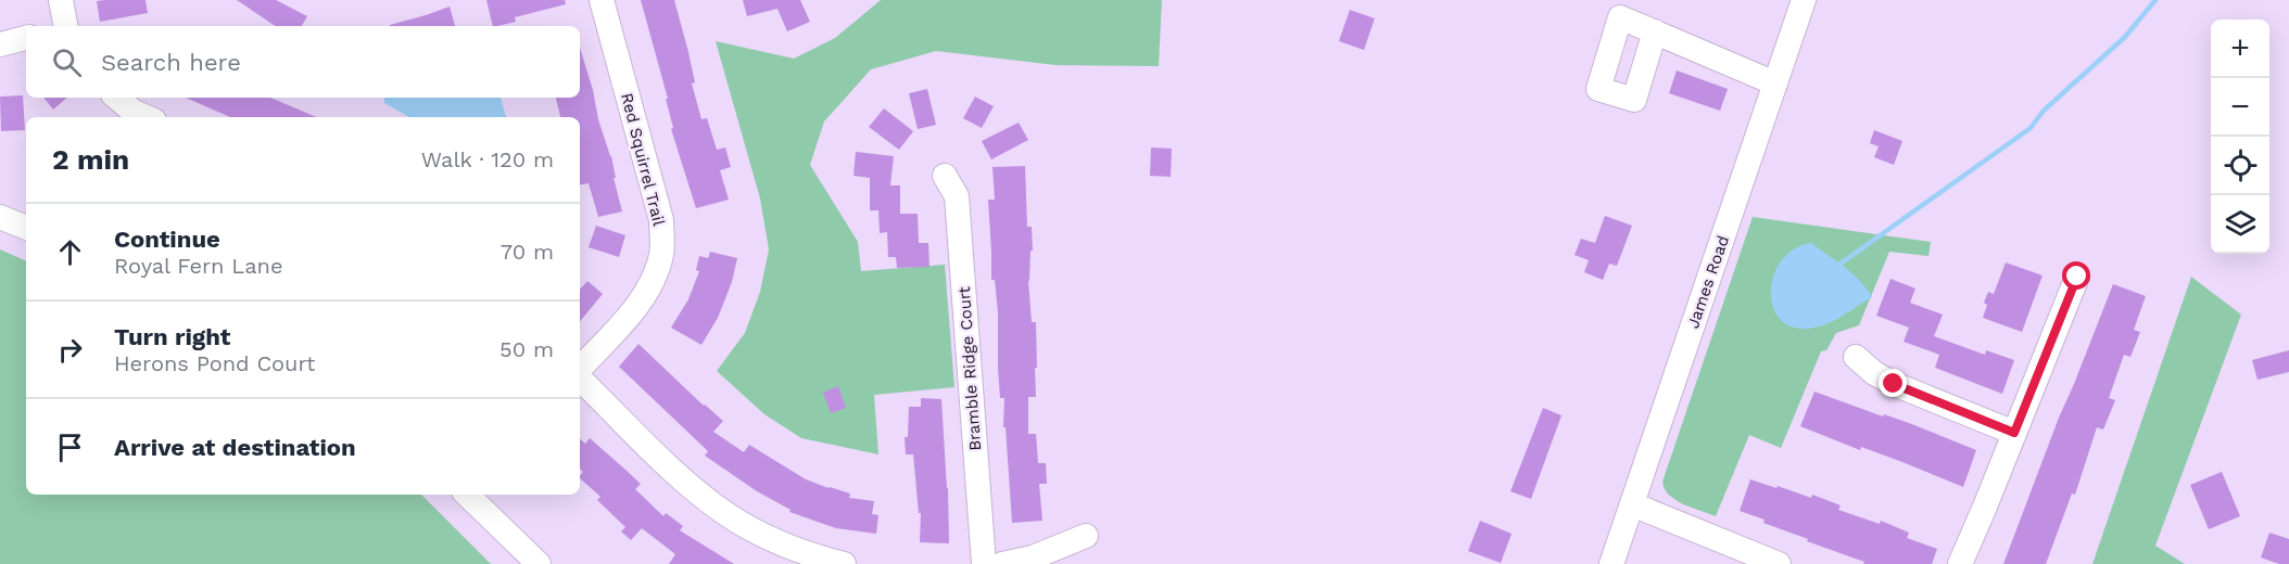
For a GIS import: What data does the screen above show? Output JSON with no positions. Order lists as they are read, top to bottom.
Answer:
{
  "streets": {
    "street": ["Red Squirrel Trail", "James Road", "Bramble Ridge Court"]
  },
  "page": {
    "map_buttons": ["+", "−"],
    "search": "Search here",
    "heading": ["2 min", "Walk · 120 m"],
    "list": [
      ["Continue", "Royal Fern Lane", "70 m"],
      ["Turn right", "Herons Pond Court", "50 m"],
      "Arrive at destination"
    ]
  }
}
